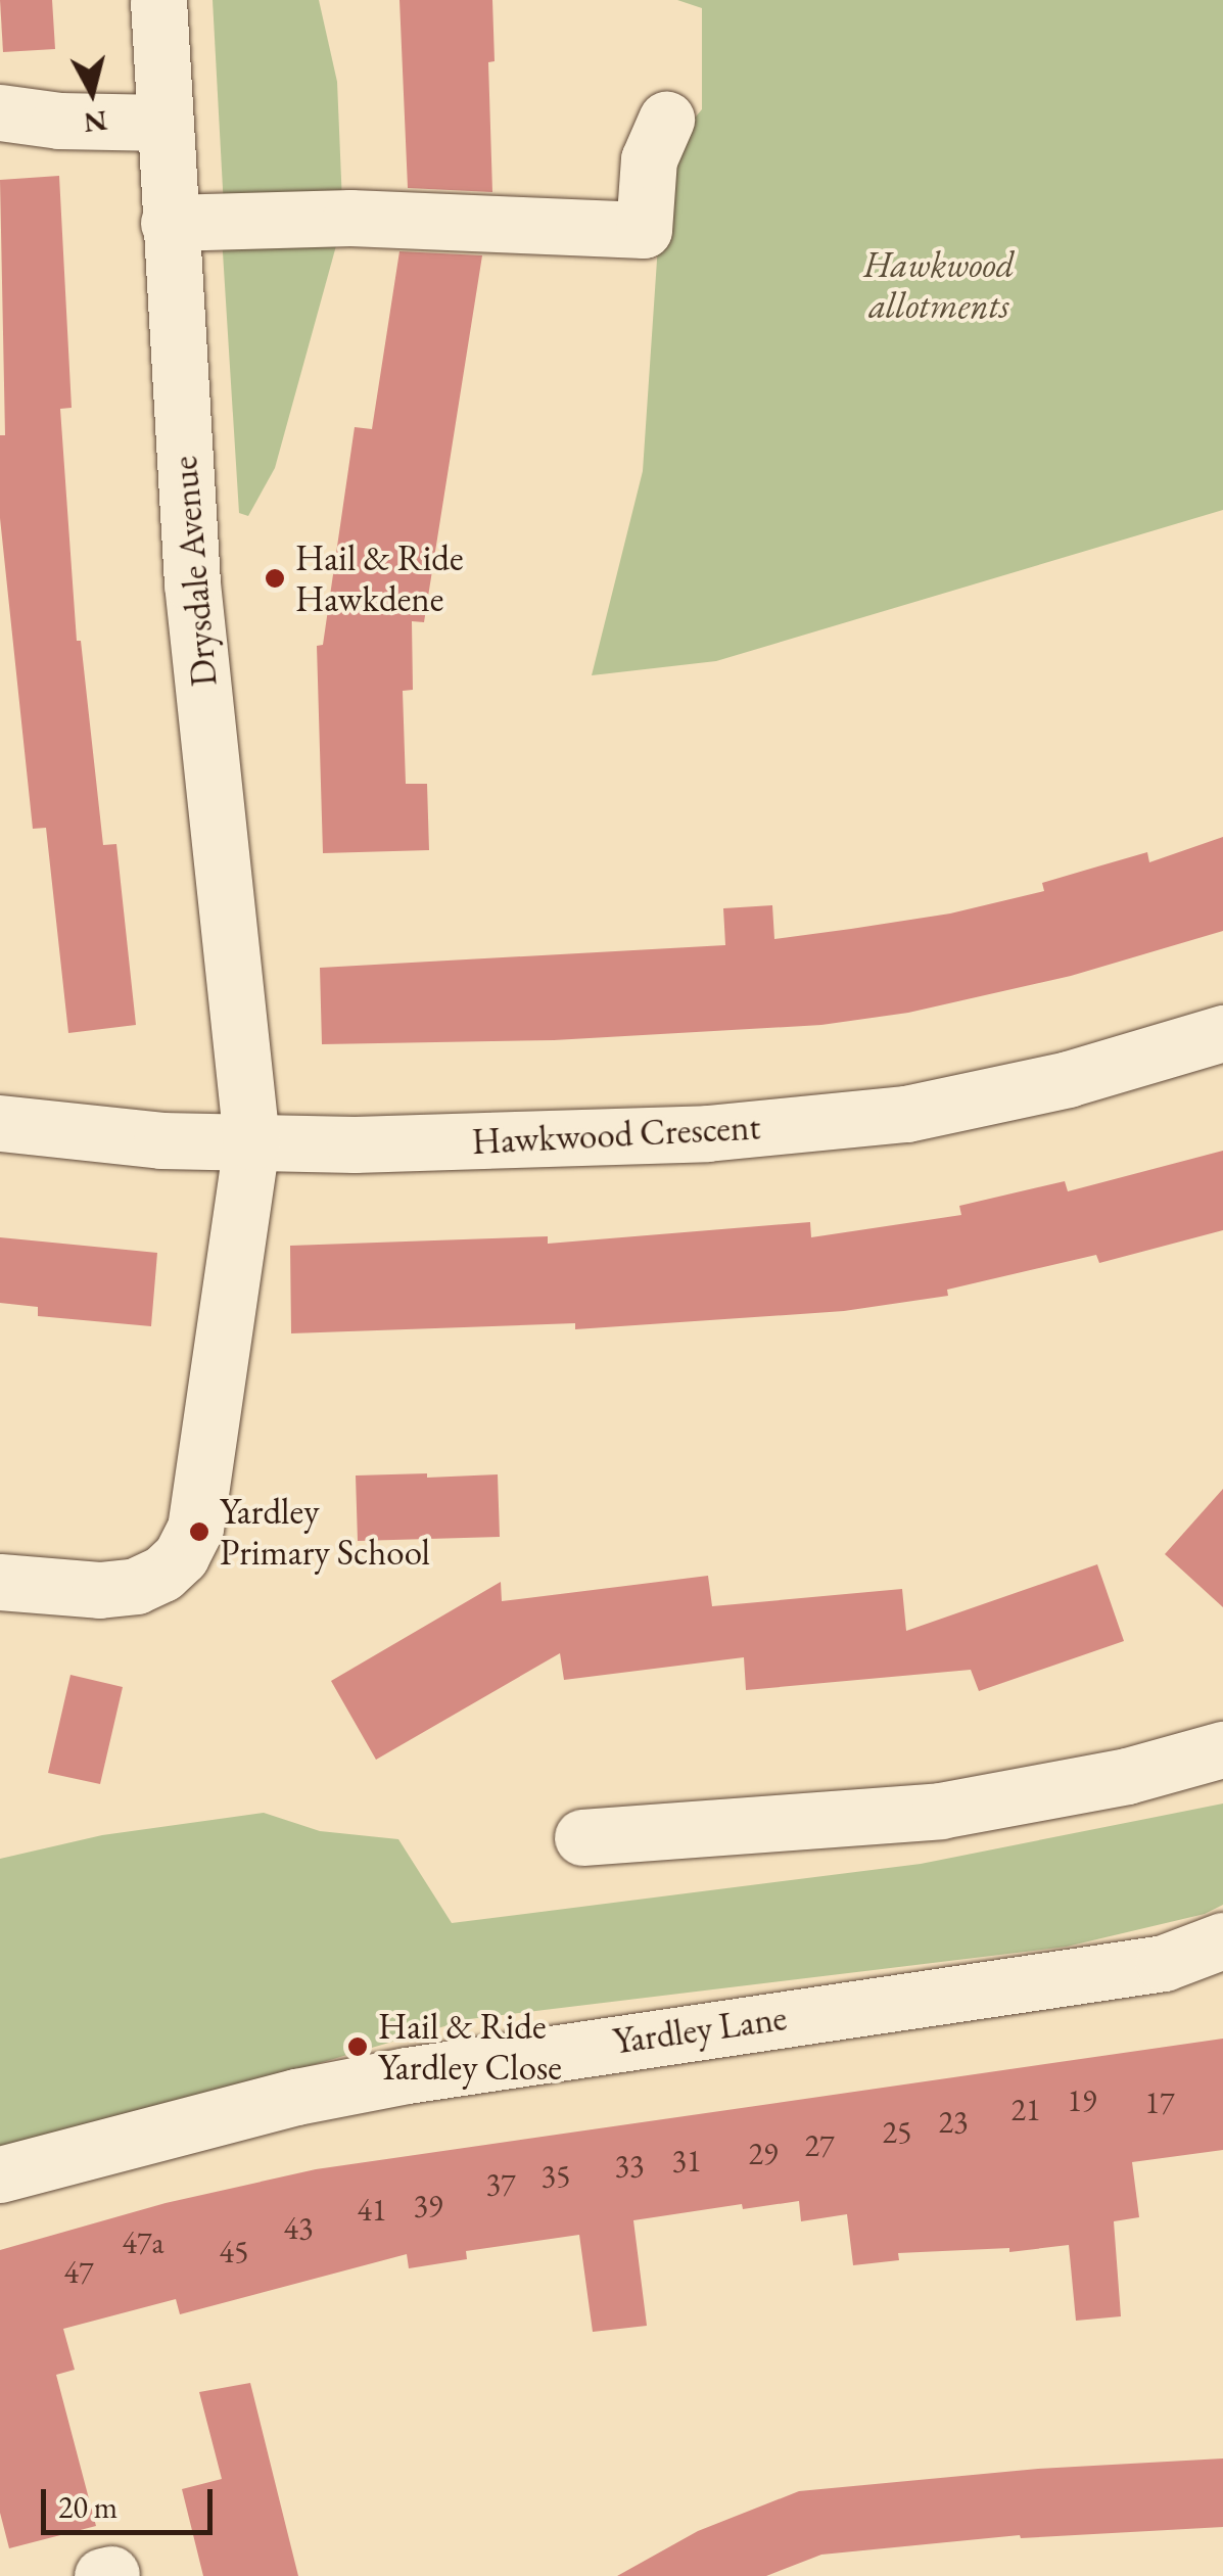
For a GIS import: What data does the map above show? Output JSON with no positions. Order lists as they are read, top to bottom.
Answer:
{
  "streets": {
    "street": ["Drysdale Avenue", "Hawkwood Crescent", "Yardley Lane"]
  },
  "crossings": [
    ["Drysdale Avenue", "Hawkwood Crescent"]
  ],
  "parks": ["Hawkwood allotments"],
  "places": ["Hail & Ride Hawkdene", "Yardley Primary School", "Hail & Ride Yardley Close"],
  "house_numbers": [
    "19",
    "17",
    "21",
    "23",
    "25",
    "27",
    "29",
    "31",
    "33",
    "35",
    "37",
    "39",
    "41",
    "43",
    "47a",
    "45",
    "47"
  ],
  "scale_bar": "20 m",
  "north": "bottom"
}
